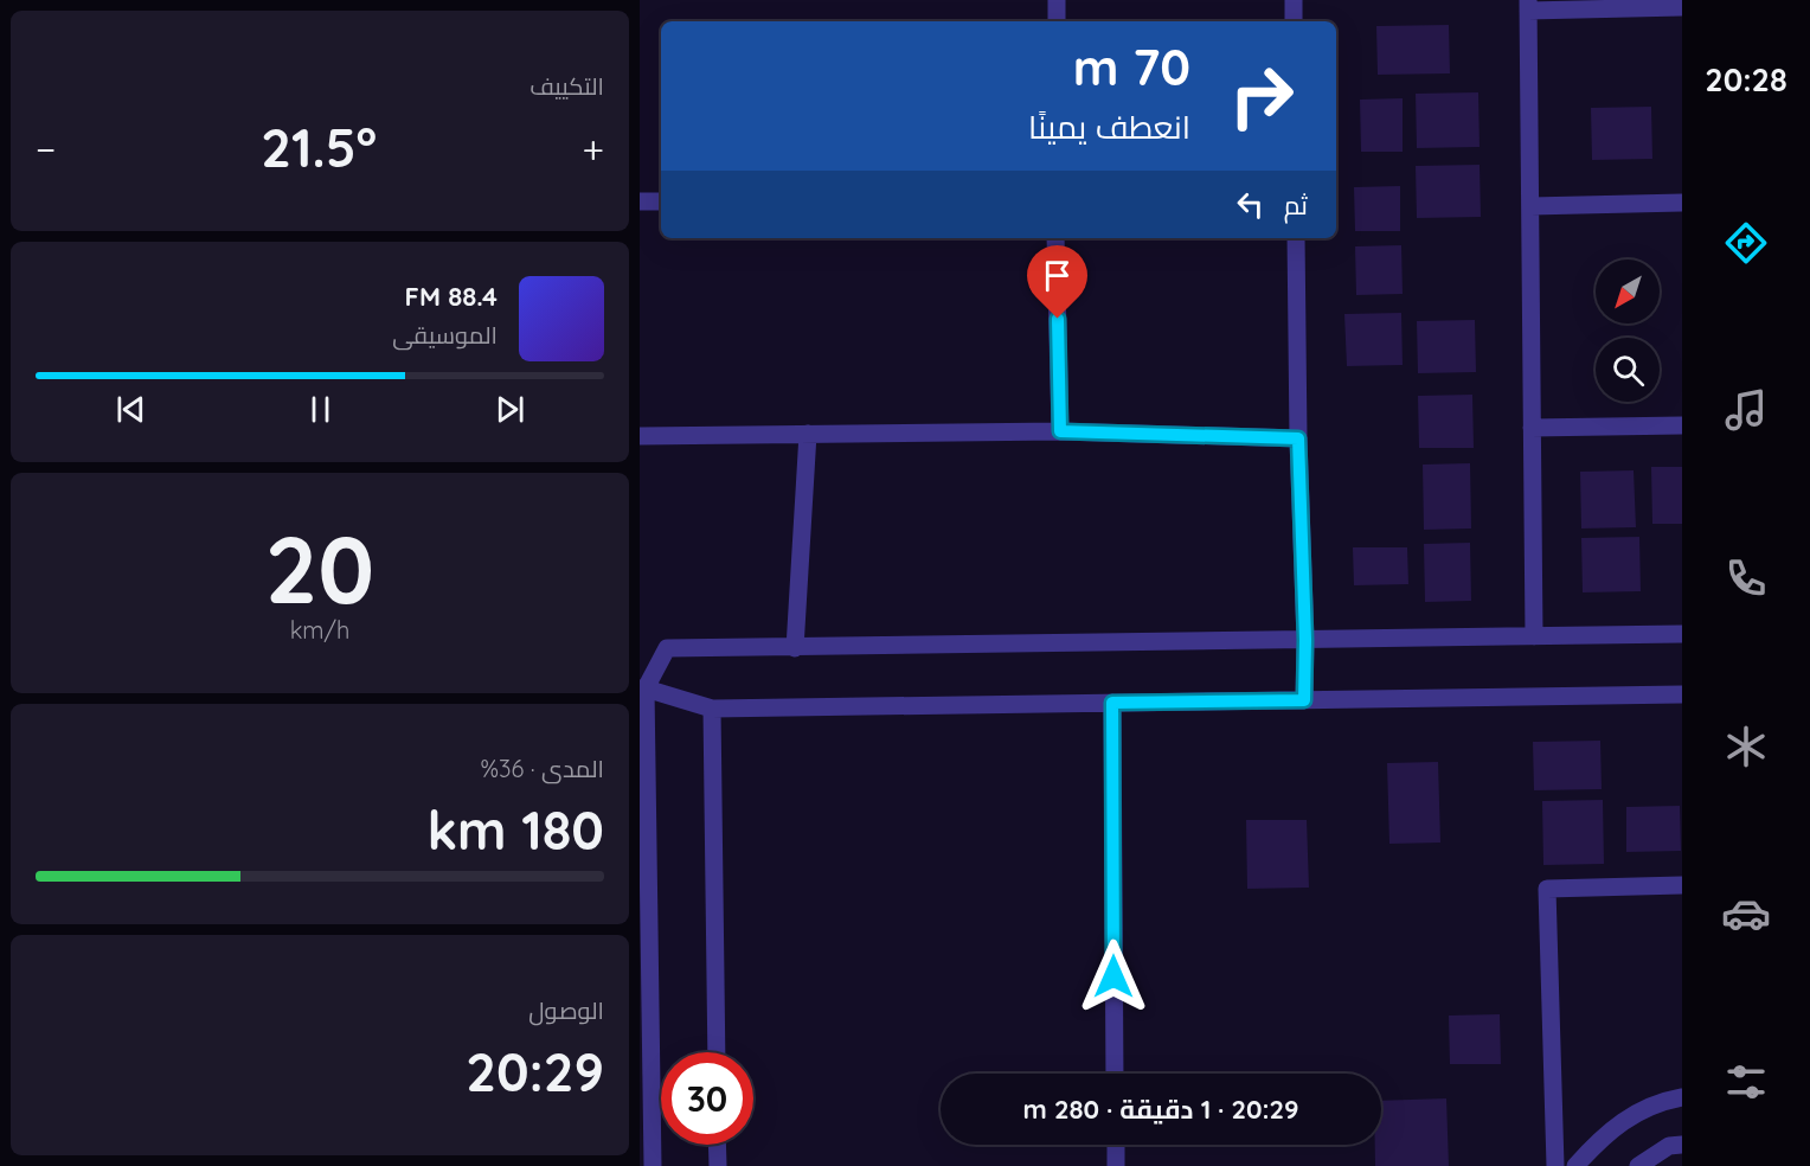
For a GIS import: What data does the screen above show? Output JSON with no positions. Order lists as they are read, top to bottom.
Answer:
{
  "north": "bottom left",
  "page": {
    "tabs": "20:28",
    "tile": [
      "التكييف",
      ["20", "km/h"],
      ["المدى · 36%", "180 km"],
      ["الوصول", "20:29"]
    ],
    "turn": ["70 m", "انعطف يمينًا"],
    "heat": ["−", "21.5°", "+"],
    "then": "ثم",
    "song": ["88.4 FM", "الموسيقى"],
    "limit": "30",
    "trip": "20:29 · 1 دقيقة · 280 m"
  }
}
